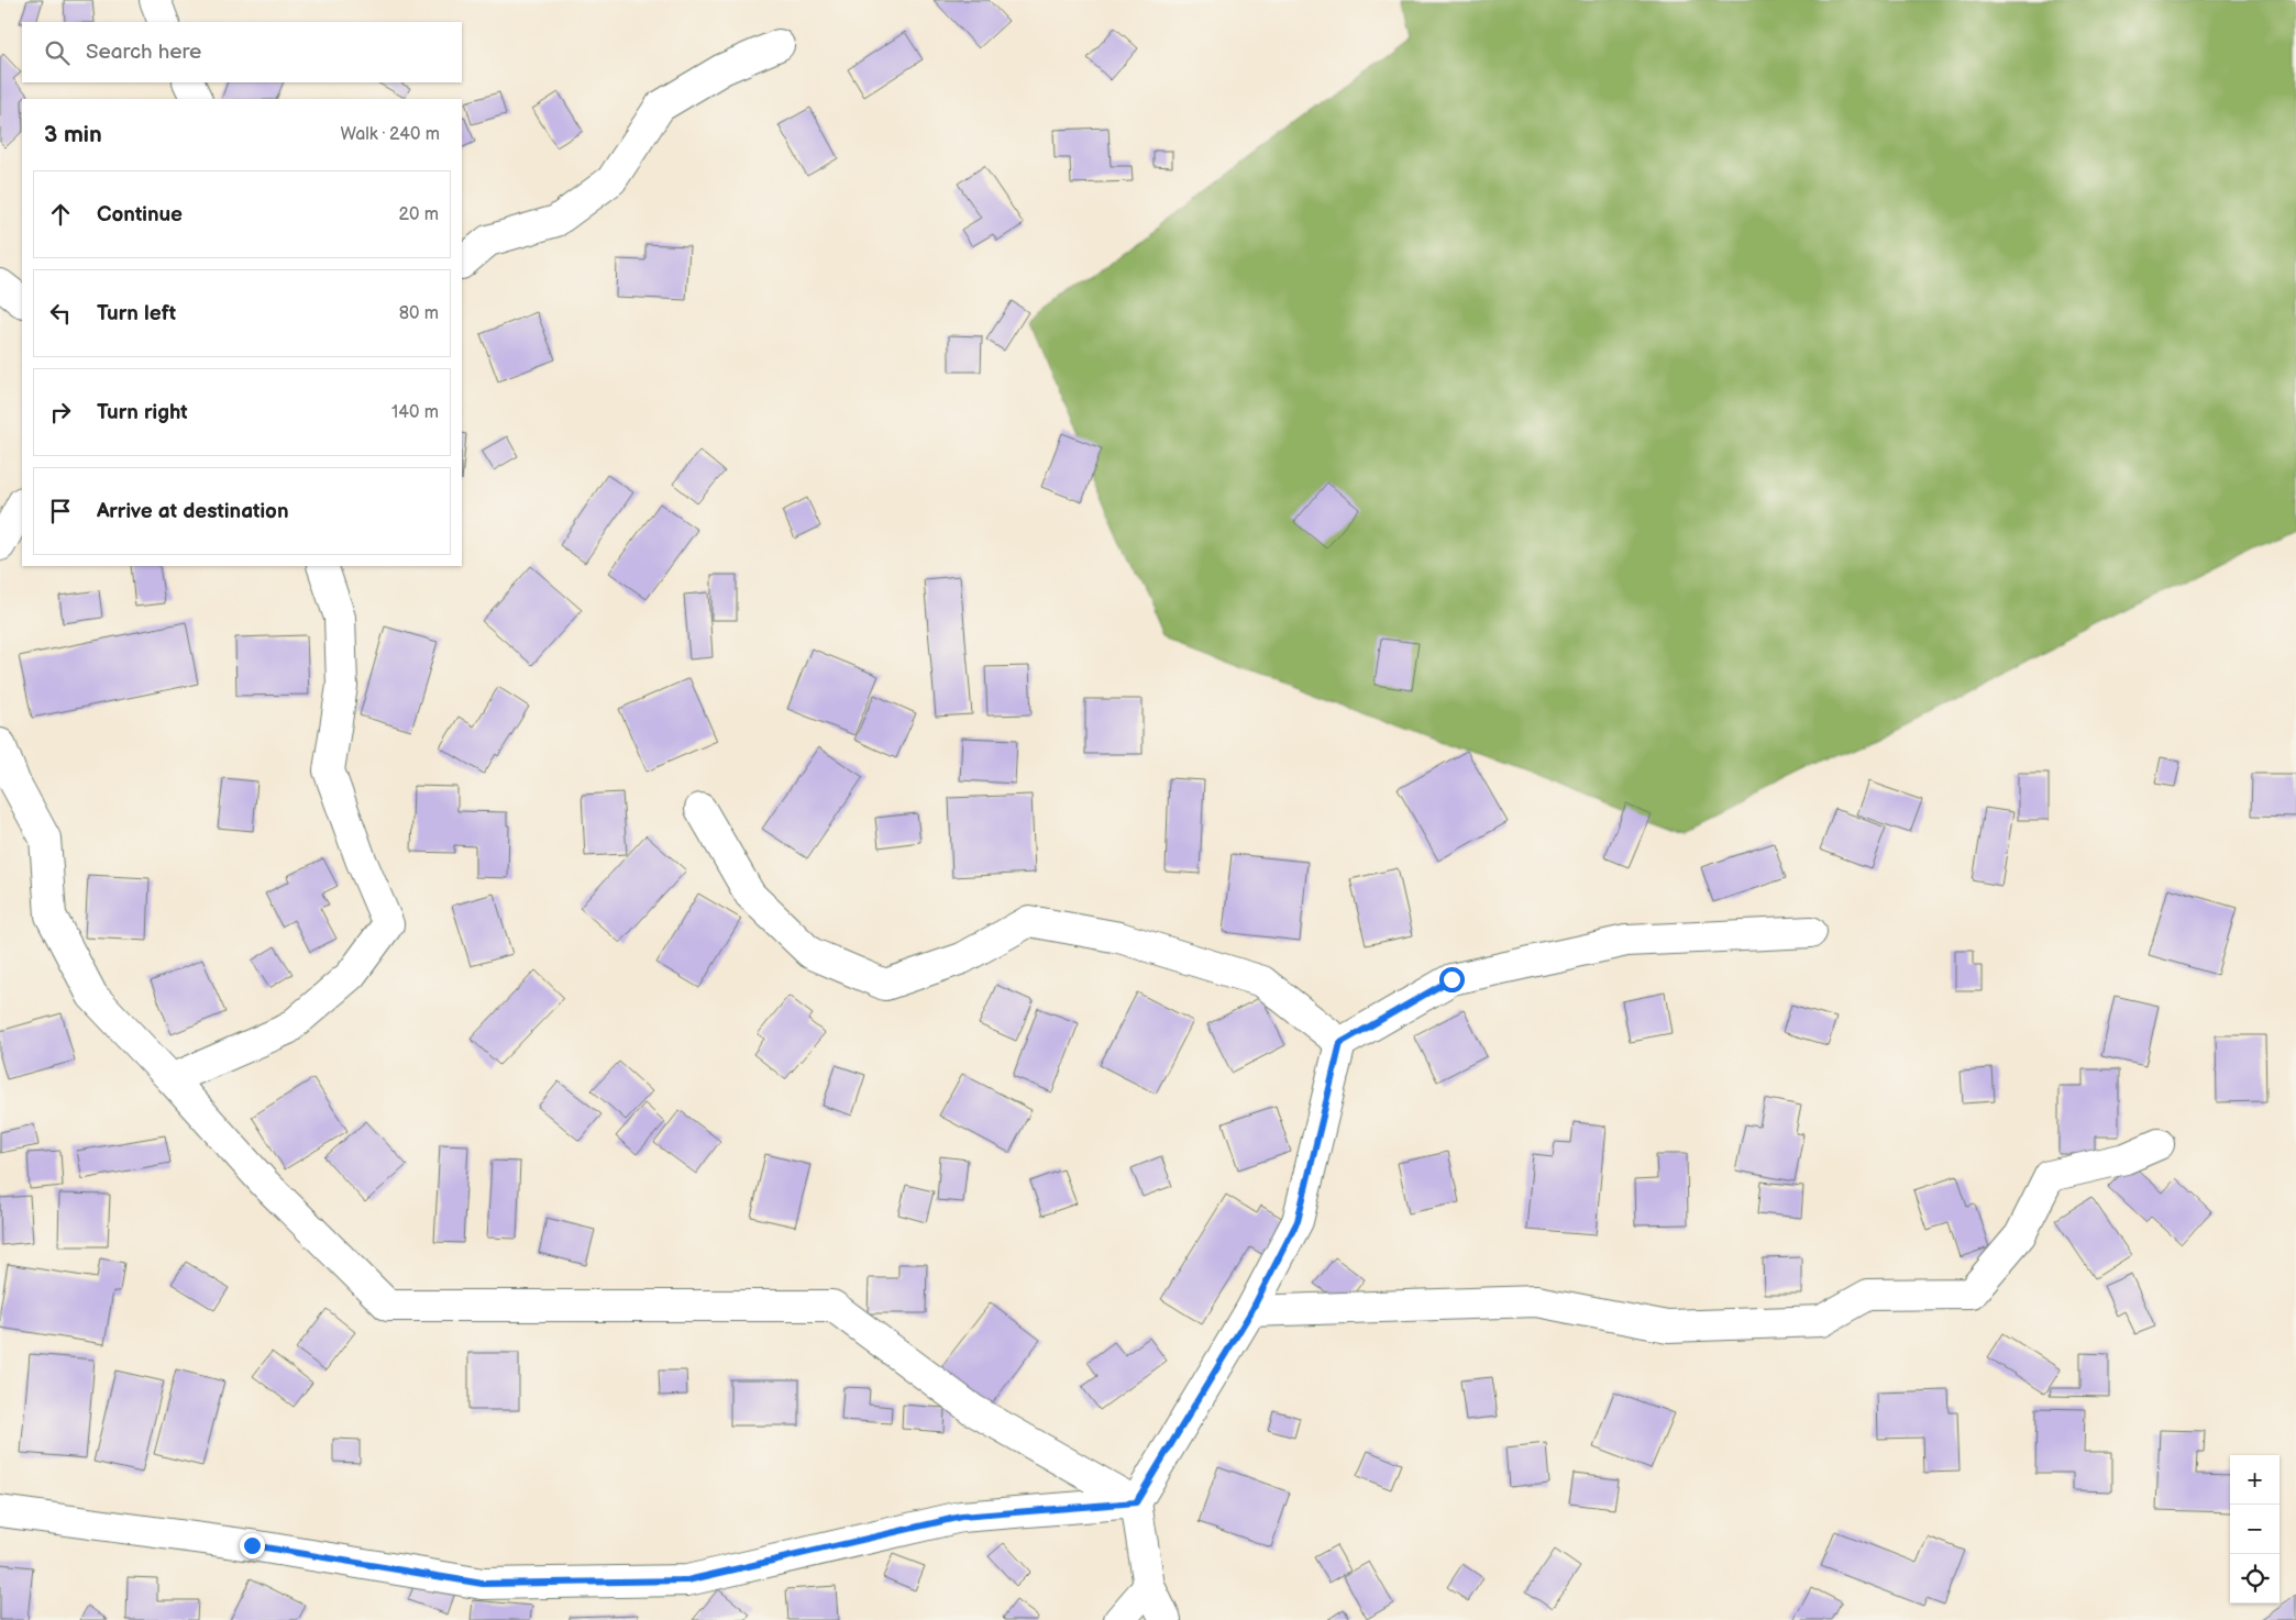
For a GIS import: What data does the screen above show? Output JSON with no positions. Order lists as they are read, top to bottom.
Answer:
{
  "page": {
    "search": "Search here",
    "heading": ["3 min", "Walk · 240 m"],
    "list": [
      ["Continue", "20 m"],
      ["Turn left", "80 m"],
      ["Turn right", "140 m"],
      "Arrive at destination"
    ],
    "map_buttons": ["+", "−"]
  }
}
